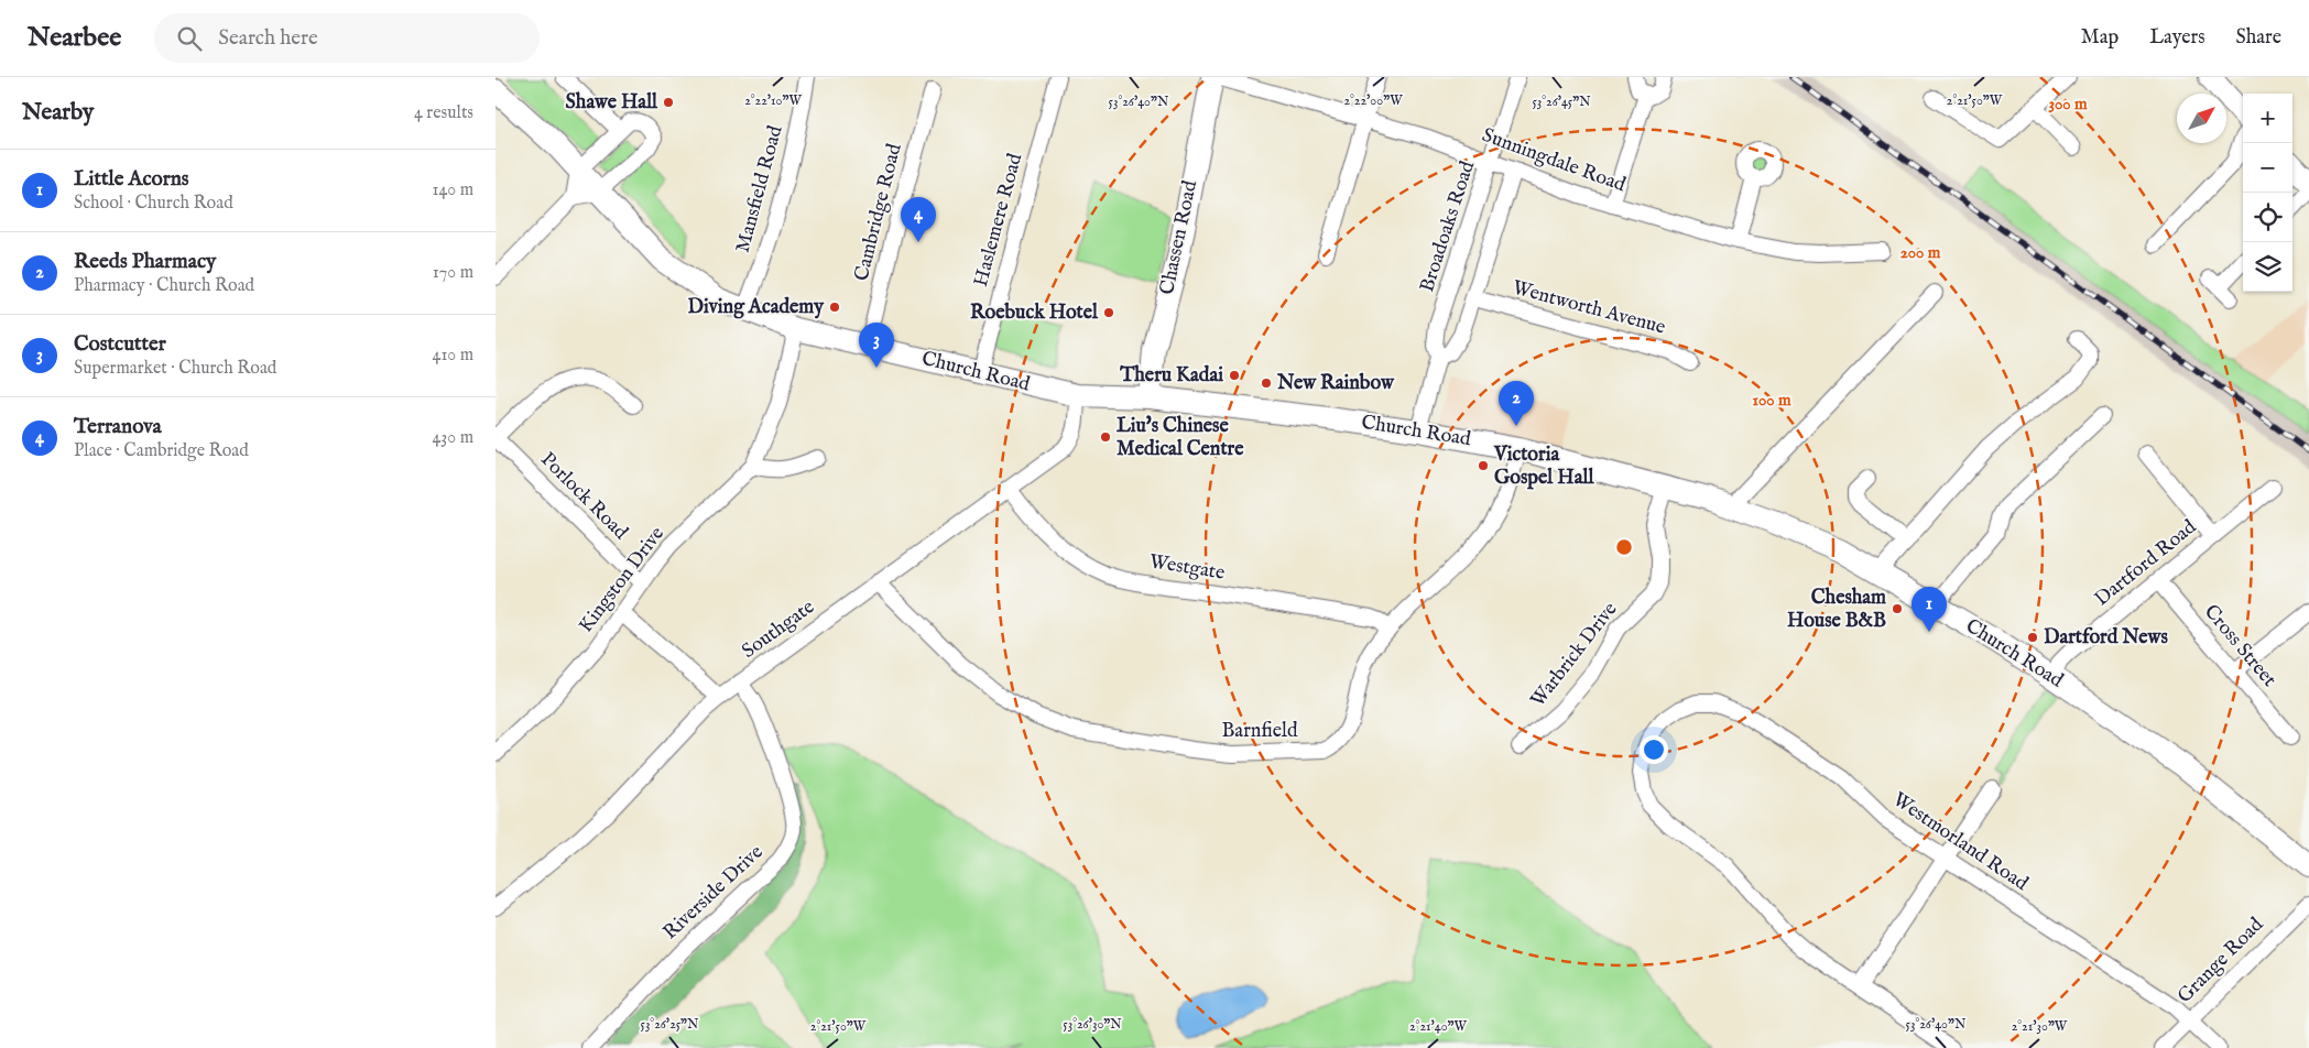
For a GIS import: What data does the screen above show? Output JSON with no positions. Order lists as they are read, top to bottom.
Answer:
{
  "streets": {
    "main road": ["Chassen Road", "Church Road"],
    "street": [
      "Sunningdale Road",
      "Mansfield Road",
      "Cambridge Road",
      "Haslemere Road",
      "Broadoaks Road",
      "Wentworth Avenue",
      "Porlock Road",
      "Dartford Road",
      "Westgate",
      "Kingston Drive",
      "Southgate",
      "Cross Street",
      "Warbrick Drive",
      "Barnfield",
      "Westmorland Road",
      "Riverside Drive",
      "Grange Road"
    ]
  },
  "crossings": [
    ["Sunningdale Road", "Broadoaks Road"],
    ["Mansfield Road", "Church Road"],
    ["Cambridge Road", "Church Road"],
    ["Haslemere Road", "Church Road"],
    ["Broadoaks Road", "Church Road"],
    ["Chassen Road", "Church Road"],
    ["Church Road", "Dartford Road"],
    ["Church Road", "Kingston Drive"],
    ["Church Road", "Southgate"],
    ["Church Road", "Warbrick Drive"],
    ["Church Road", "Barnfield"],
    ["Porlock Road", "Kingston Drive"],
    ["Dartford Road", "Cross Street"],
    ["Westgate", "Southgate"],
    ["Westgate", "Barnfield"],
    ["Southgate", "Barnfield"],
    ["Southgate", "Riverside Drive"],
    ["Westmorland Road", "Grange Road"]
  ],
  "places": [
    "Shawe Hall",
    "Diving Academy",
    "Roebuck Hotel",
    "Theru Kadai",
    "New Rainbow",
    "Liu's Chinese Medical Centre",
    "Victoria Gospel Hall",
    "Chesham House B&B",
    "Dartford News"
  ],
  "north": "top right",
  "page": {
    "header": "Nearbee",
    "search": "Search here",
    "nav": ["Map", "Layers", "Share"],
    "heading": ["Nearby", "4 results"],
    "map_buttons": ["+", "−"],
    "list": [
      {
        "mark": "1",
        "name": "Little Acorns",
        "note": "School · Church Road",
        "value": "140 m"
      },
      {
        "mark": "2",
        "name": "Reeds Pharmacy",
        "note": "Pharmacy · Church Road",
        "value": "170 m"
      },
      {
        "mark": "3",
        "name": "Costcutter",
        "note": "Supermarket · Church Road",
        "value": "410 m"
      },
      {
        "mark": "4",
        "name": "Terranova",
        "note": "Place · Cambridge Road",
        "value": "430 m"
      }
    ],
    "pins": [
      "4",
      "3",
      "2",
      "1"
    ]
  },
  "coordinates": [
    "2°22'10\"W",
    "2°22'00\"W",
    "2°21'50\"W",
    "53°26'40\"N",
    "53°26'45\"N",
    "53°26'25\"N",
    "53°26'30\"N",
    "2°21'40\"W",
    "2°21'30\"W"
  ],
  "rings": ["300 m", "200 m", "100 m"]
}
